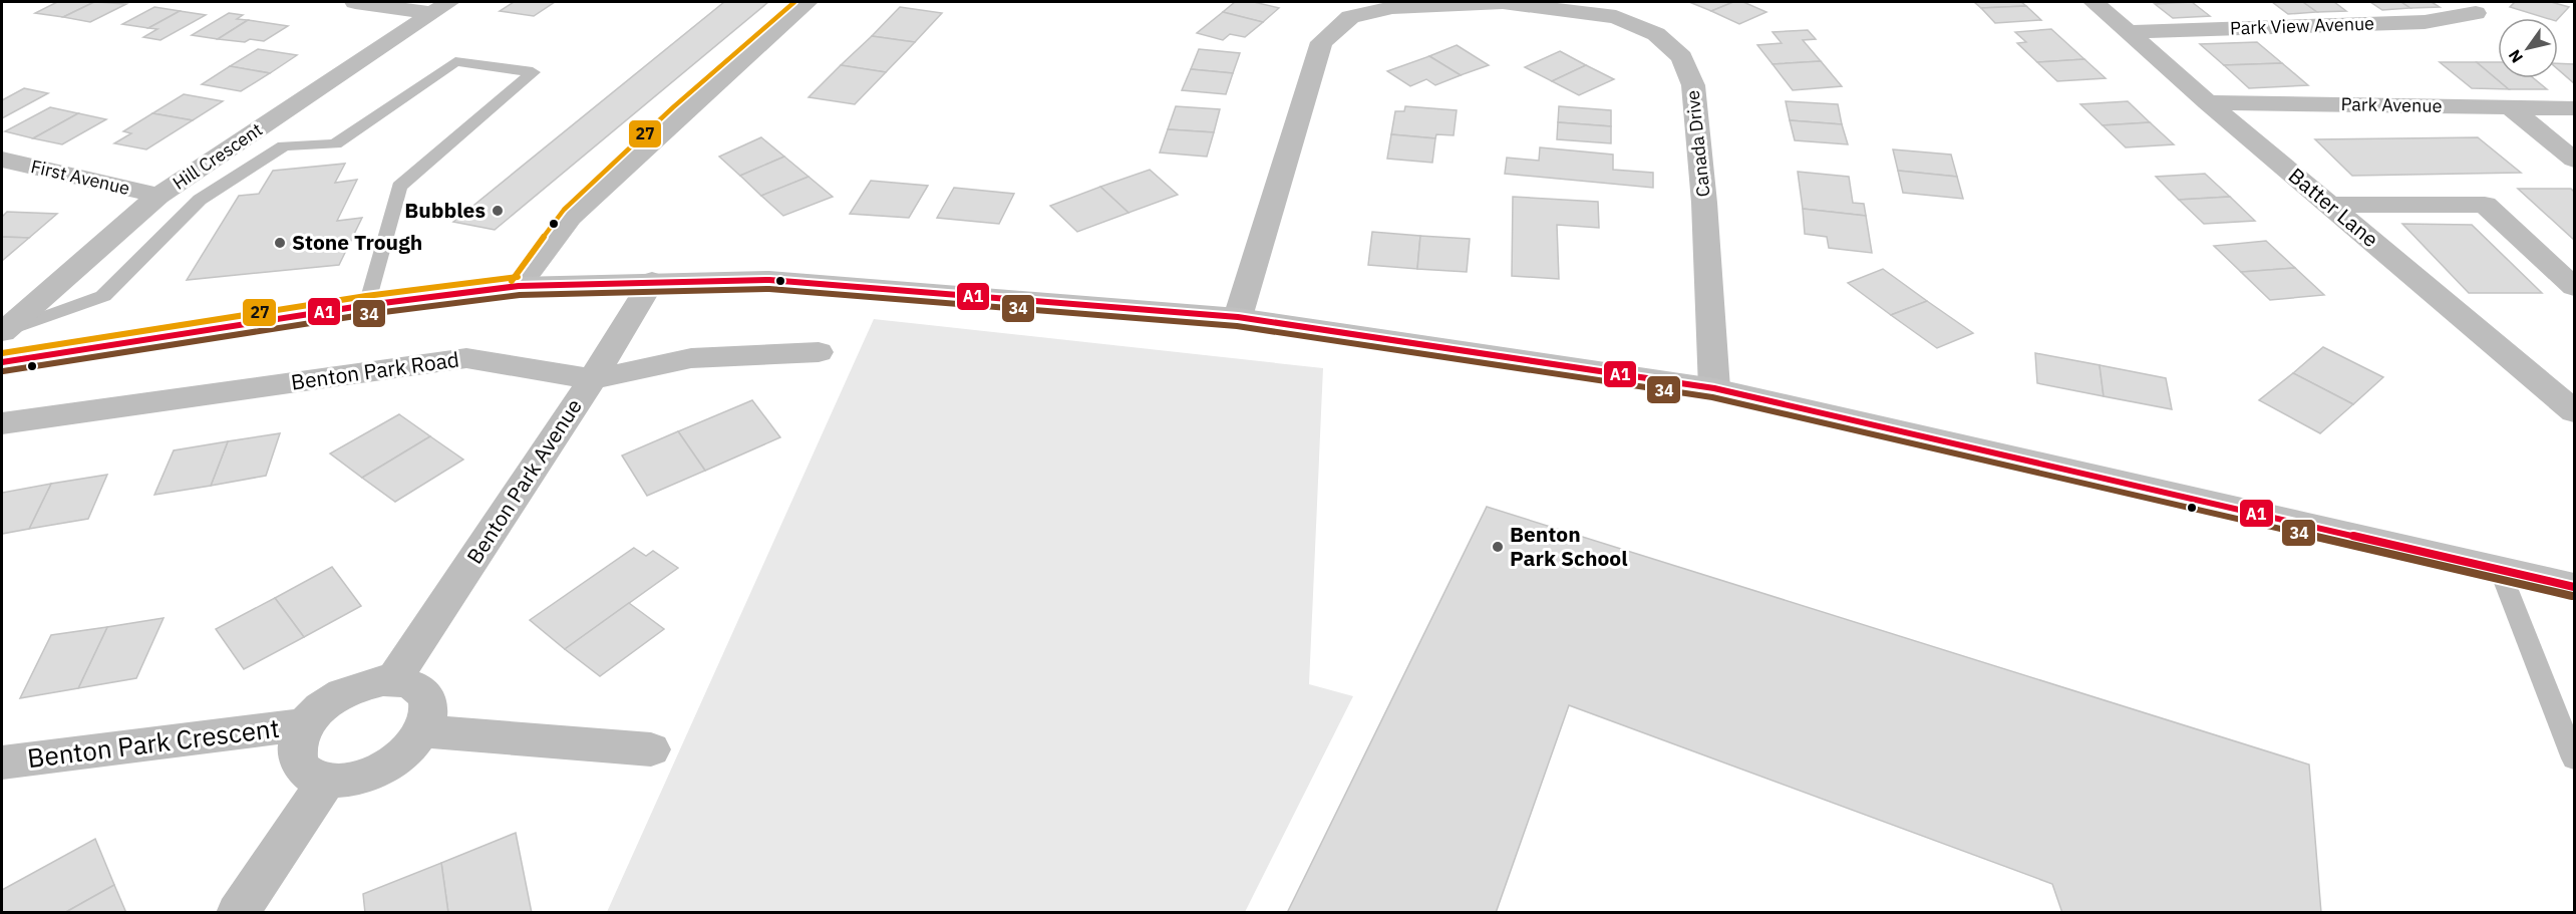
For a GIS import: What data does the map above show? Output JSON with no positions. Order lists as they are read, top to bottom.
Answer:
{
  "streets": {
    "street": [
      "Park View Avenue",
      "Park Avenue",
      "Canada Drive",
      "Hill Crescent",
      "First Avenue",
      "Batter Lane",
      "Benton Park Road",
      "Benton Park Avenue",
      "Benton Park Crescent"
    ]
  },
  "crossings": [
    ["Park View Avenue", "Batter Lane"],
    ["Park Avenue", "Batter Lane"],
    ["Hill Crescent", "First Avenue"],
    ["Benton Park Road", "Benton Park Avenue"],
    ["Benton Park Avenue", "Benton Park Crescent"]
  ],
  "places": ["Bubbles", "Stone Trough", "Benton Park School"],
  "lines": ["transit line 27", "transit line A1", "transit line 34"],
  "north": "bottom left"
}
